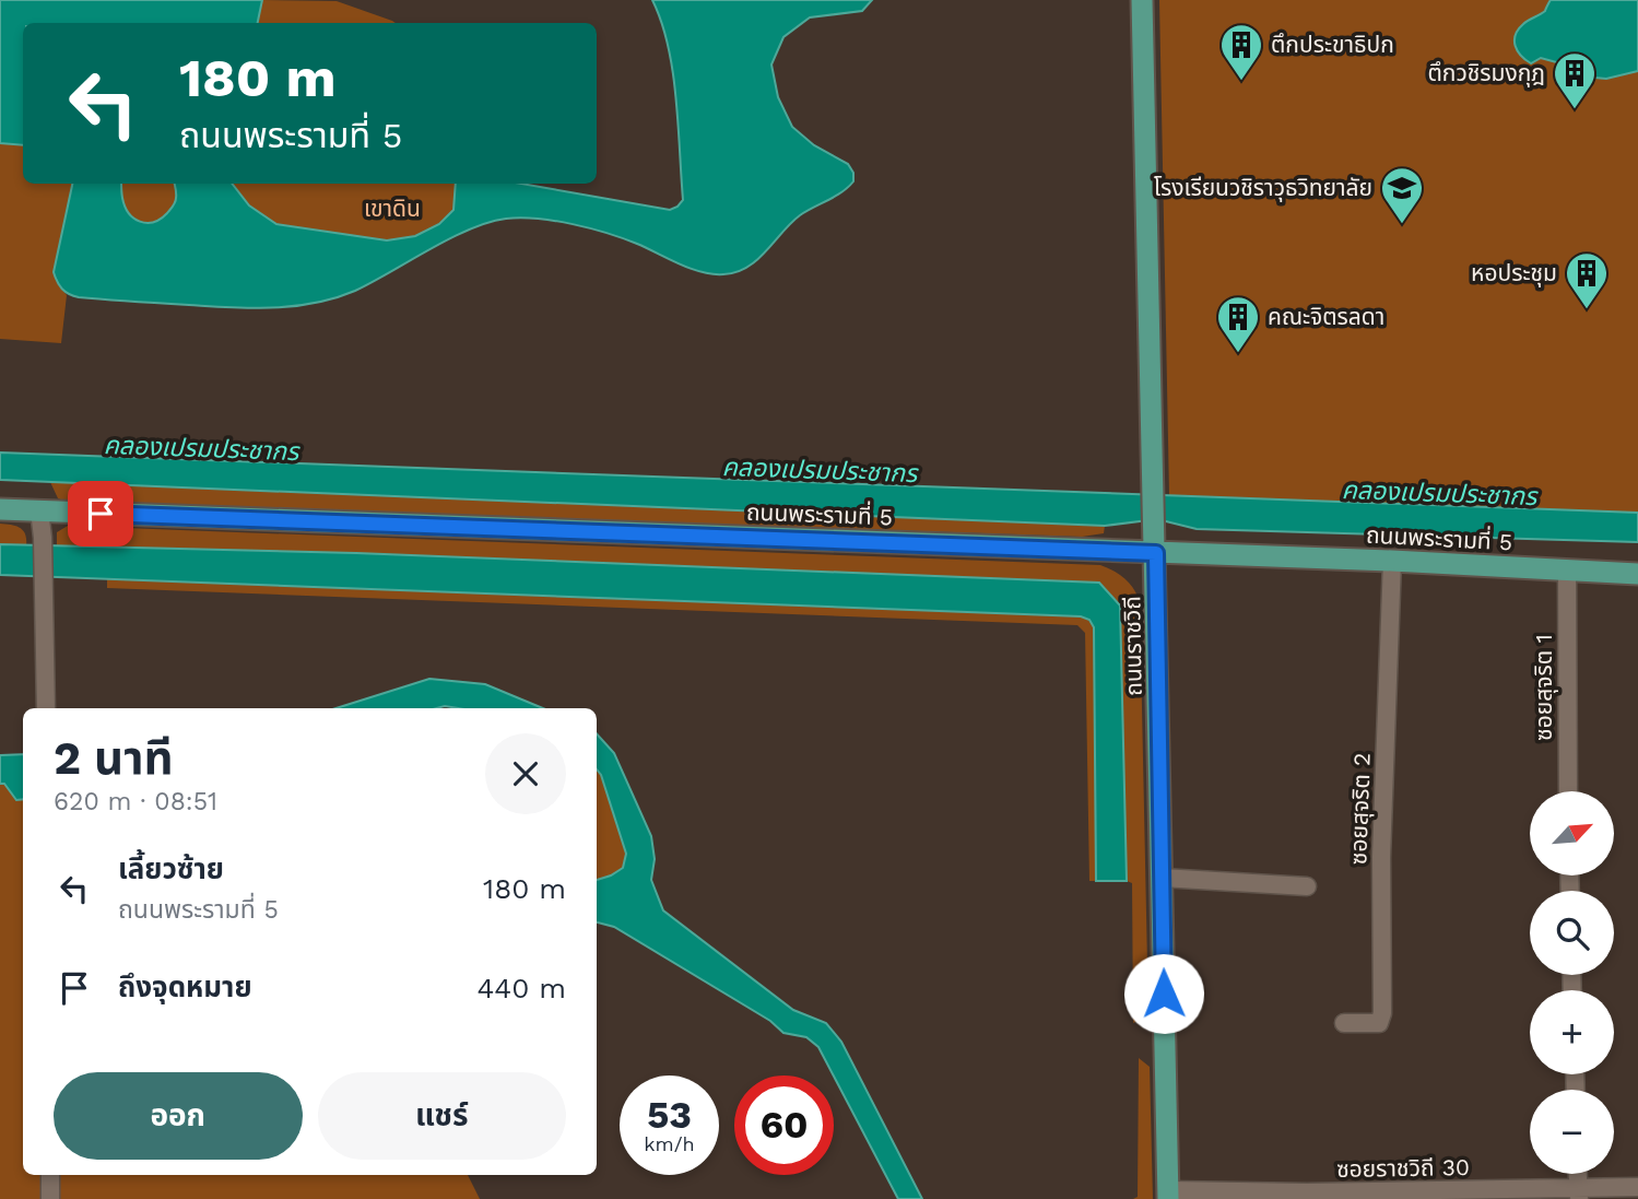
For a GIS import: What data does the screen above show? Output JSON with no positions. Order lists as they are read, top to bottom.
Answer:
{
  "streets": {
    "main road": ["ถนนพระรามที่ 5", "ถนนราชวิถี"],
    "street": ["ซอยสุจริต 1", "ซอยสุจริต 2", "ซอยราชวิถี 30"]
  },
  "crossings": [
    ["ถนนพระรามที่ 5", "ถนนราชวิถี"],
    ["ถนนพระรามที่ 5", "ซอยสุจริต 1"],
    ["ถนนพระรามที่ 5", "ซอยสุจริต 2"],
    ["ถนนราชวิถี", "ซอยราชวิถี 30"]
  ],
  "water": ["คลองเปรมประชากร"],
  "parks": ["เขาดิน"],
  "places": {
    "building": [
      "ตึกประขาธิปก",
      "ตึกวชิรมงกุฎ",
      "หอประชุม",
      "คณะจิตรลดา"
    ],
    "school or university": ["โรงเรียนวชิราวุธวิทยาลัย"]
  },
  "north": "top right",
  "page": {
    "turn": ["180 m", "ถนนพระรามที่ 5"],
    "heading": ["2 นาที", "620 m · 08:51"],
    "map_buttons": ["+", "−"],
    "list": [
      {
        "name": "เลี้ยวซ้าย",
        "note": "ถนนพระรามที่ 5",
        "value": "180 m"
      },
      {
        "name": "ถึงจุดหมาย",
        "value": "440 m"
      }
    ],
    "buttons": ["ออก", "แชร์"],
    "speed": "53 km/h",
    "limit": "60"
  }
}
